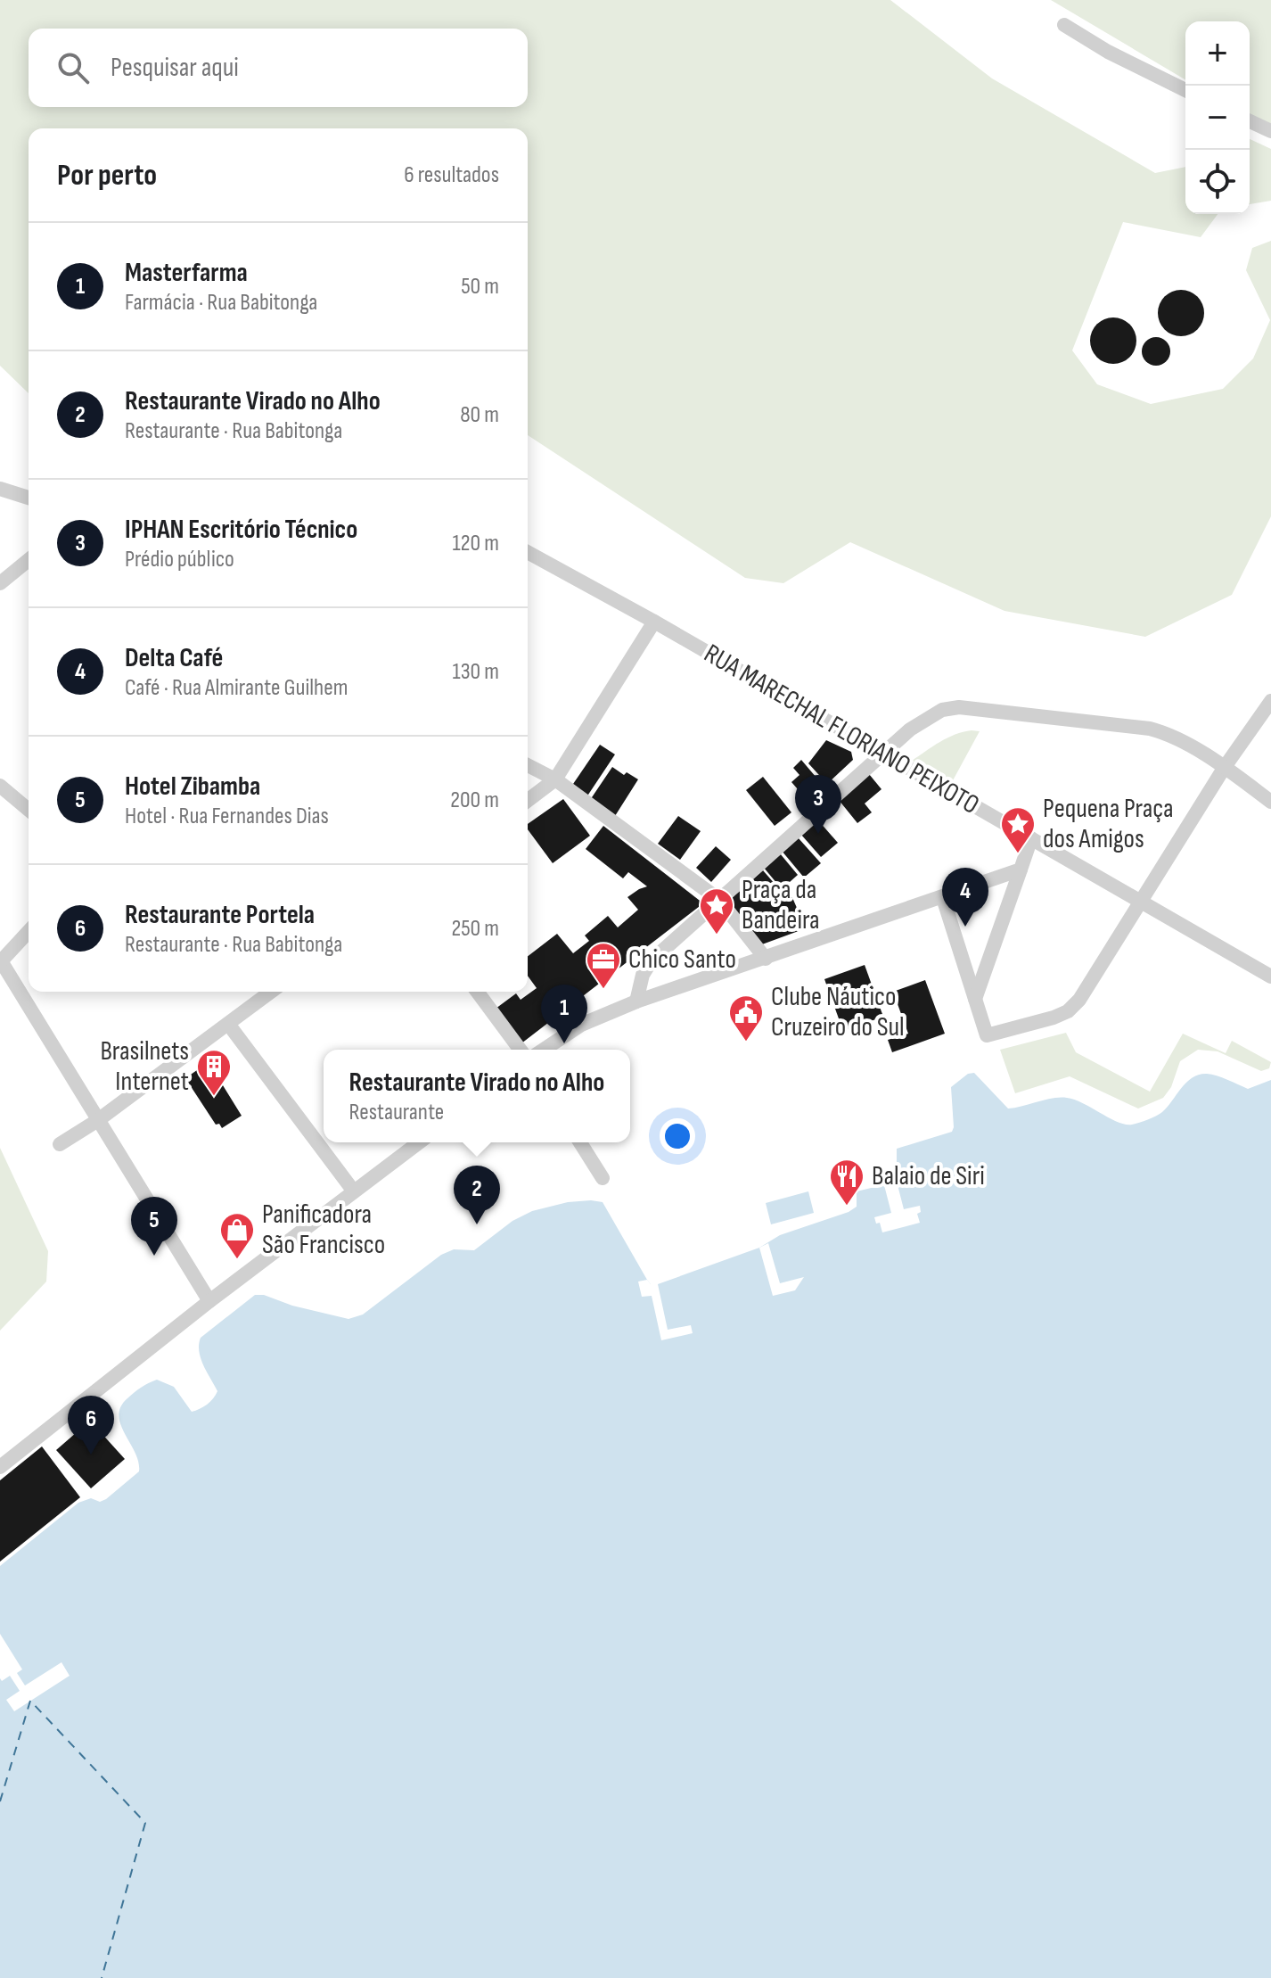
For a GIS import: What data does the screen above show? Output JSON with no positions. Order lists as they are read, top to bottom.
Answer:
{
  "streets": {
    "street": ["RUA MARECHAL FLORIANO PEIXOTO"]
  },
  "places": {
    "place": ["Pequena Praça dos Amigos", "Praça da Bandeira"],
    "office": ["Chico Santo"],
    "public building": ["Clube Náutico Cruzeiro do Sul"],
    "building": ["Brasilnets Internet"],
    "restaurant": ["Balaio de Siri"],
    "shop": ["Panificadora São Francisco"]
  },
  "page": {
    "map_buttons": ["+", "−"],
    "search": "Pesquisar aqui",
    "heading": ["Por perto", "6 resultados"],
    "list": [
      {
        "mark": "1",
        "name": "Masterfarma",
        "note": "Farmácia · Rua Babitonga",
        "value": "50 m"
      },
      {
        "mark": "2",
        "name": "Restaurante Virado no Alho",
        "note": "Restaurante · Rua Babitonga",
        "value": "80 m"
      },
      {
        "mark": "3",
        "name": "IPHAN Escritório Técnico",
        "note": "Prédio público",
        "value": "120 m"
      },
      {
        "mark": "4",
        "name": "Delta Café",
        "note": "Café · Rua Almirante Guilhem",
        "value": "130 m"
      },
      {
        "mark": "5",
        "name": "Hotel Zibamba",
        "note": "Hotel · Rua Fernandes Dias",
        "value": "200 m"
      },
      {
        "mark": "6",
        "name": "Restaurante Portela",
        "note": "Restaurante · Rua Babitonga",
        "value": "250 m"
      }
    ],
    "pins": [
      "3",
      "4",
      "1",
      "2",
      "5",
      "6"
    ],
    "popup": ["Restaurante Virado no Alho", "Restaurante"]
  }
}
